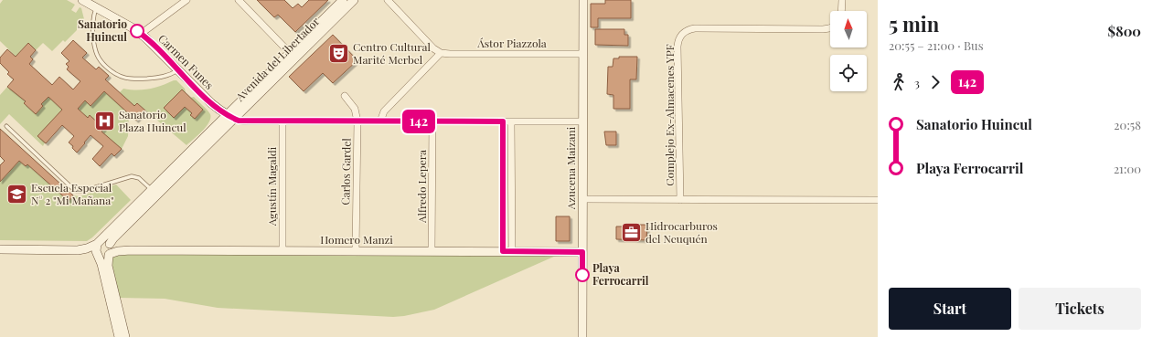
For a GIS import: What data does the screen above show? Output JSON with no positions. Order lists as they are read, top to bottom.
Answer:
{
  "streets": {
    "main road": [
      "Avenida del Libertador",
      "Carmen Funes",
      "Azucena Maizani",
      "Homero Manzi"
    ],
    "street": [
      "Ástor Piazzola",
      "Complejo Ex-Almacenes YPF",
      "Carlos Gardel",
      "Agustín Magaldi",
      "Alfredo Lepera"
    ]
  },
  "crossings": [
    ["Ástor Piazzola", "Azucena Maizani"],
    ["Avenida del Libertador", "Carmen Funes"],
    ["Avenida del Libertador", "Homero Manzi"],
    ["Azucena Maizani", "Homero Manzi"],
    ["Carlos Gardel", "Homero Manzi"],
    ["Agustín Magaldi", "Homero Manzi"],
    ["Alfredo Lepera", "Homero Manzi"]
  ],
  "places": {
    "other": ["Sanatorio Huincul", "Playa Ferrocarril"],
    "theatre": ["Centro Cultural Marité Merbel"],
    "hospital": ["Sanatorio Plaza Huincul"],
    "school or university": ["Escuela Especial N° 2 \"Mi Mañana\""],
    "office": ["Hidrocarburos del Neuquén"]
  },
  "lines": ["bus line 142"],
  "north": "top",
  "page": {
    "on_map": "142",
    "heading": ["5 min", "20:55 – 21:00 · Bus", "$800"],
    "legs": ["3", "142"],
    "list": [
      {
        "name": "Sanatorio Huincul",
        "value": "20:58"
      },
      {
        "name": "Playa Ferrocarril",
        "value": "21:00"
      }
    ],
    "buttons": ["Start", "Tickets"]
  }
}
